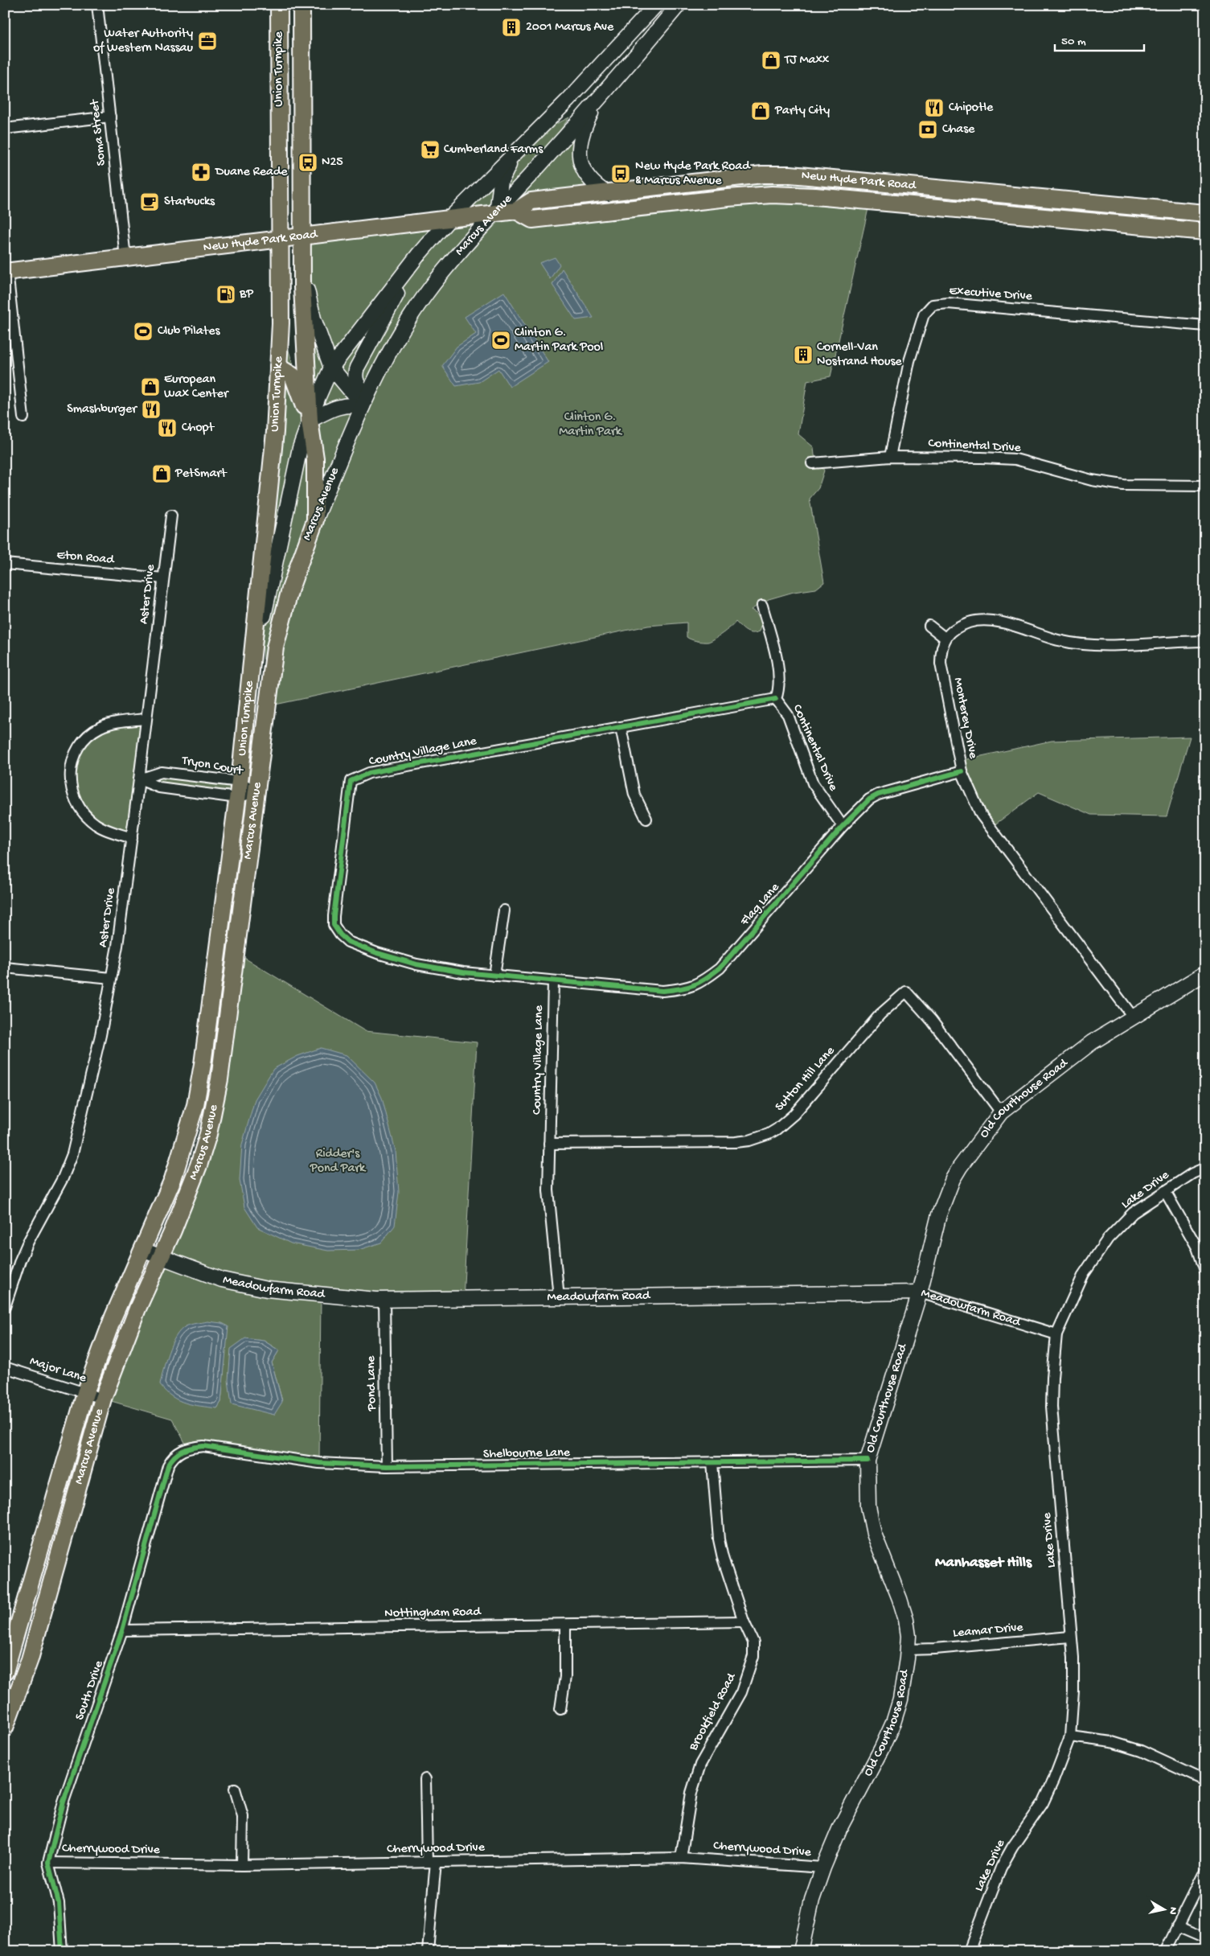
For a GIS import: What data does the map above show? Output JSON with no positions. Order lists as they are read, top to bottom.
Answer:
{
  "streets": {
    "main road": [
      "Union Turnpike",
      "New Hyde Park Road",
      "Marcus Avenue",
      "Old Courthouse Road",
      "Meadowfarm Road"
    ],
    "street": [
      "Soma Street",
      "Executive Drive",
      "Continental Drive",
      "Eton Road",
      "Aster Drive",
      "Monterey Drive",
      "Country Village Lane",
      "Tryon Court",
      "Flag Lane",
      "Sutton Hill Lane",
      "Lake Drive",
      "Major Lane",
      "Pond Lane",
      "Shelbourne Lane",
      "Nottingham Road",
      "Leamar Drive",
      "South Drive",
      "Brookfield Road",
      "Cherrywood Drive"
    ]
  },
  "crossings": [
    ["Union Turnpike", "New Hyde Park Road"],
    ["Union Turnpike", "Marcus Avenue"],
    ["Union Turnpike", "Tryon Court"],
    ["Soma Street", "New Hyde Park Road"],
    ["New Hyde Park Road", "Marcus Avenue"],
    ["Marcus Avenue", "Tryon Court"],
    ["Marcus Avenue", "Meadowfarm Road"],
    ["Marcus Avenue", "Major Lane"],
    ["Executive Drive", "Continental Drive"],
    ["Continental Drive", "Country Village Lane"],
    ["Continental Drive", "Flag Lane"],
    ["Eton Road", "Aster Drive"],
    ["Aster Drive", "Tryon Court"],
    ["Monterey Drive", "Flag Lane"],
    ["Monterey Drive", "Old Courthouse Road"],
    ["Country Village Lane", "Flag Lane"],
    ["Country Village Lane", "Sutton Hill Lane"],
    ["Country Village Lane", "Meadowfarm Road"],
    ["Sutton Hill Lane", "Old Courthouse Road"],
    ["Old Courthouse Road", "Meadowfarm Road"],
    ["Old Courthouse Road", "Shelbourne Lane"],
    ["Old Courthouse Road", "Leamar Drive"],
    ["Old Courthouse Road", "Cherrywood Drive"],
    ["Lake Drive", "Meadowfarm Road"],
    ["Lake Drive", "Leamar Drive"],
    ["Meadowfarm Road", "Pond Lane"],
    ["Pond Lane", "Shelbourne Lane"],
    ["Shelbourne Lane", "South Drive"],
    ["Shelbourne Lane", "Brookfield Road"],
    ["Nottingham Road", "South Drive"],
    ["Nottingham Road", "Brookfield Road"],
    ["South Drive", "Cherrywood Drive"],
    ["Brookfield Road", "Cherrywood Drive"]
  ],
  "districts": ["Manhasset Hills"],
  "parks": ["Clinton G. Martin Park", "Ridder's Pond Park"],
  "places": {
    "building": ["2001 Marcus Ave", "Cornell-Van Nostrand House"],
    "office": ["Water Authority of Western Nassau"],
    "shop": [
      "TJ Maxx",
      "Party City",
      "European Wax Center",
      "PetSmart"
    ],
    "restaurant": ["Chipotle", "Smashburger", "Chopt"],
    "bank": ["Chase"],
    "supermarket": ["Cumberland Farms"],
    "bus stop": ["N25", "New Hyde Park Road & Marcus Avenue"],
    "pharmacy": ["Duane Reade"],
    "cafe": ["Starbucks"],
    "fuel station": ["BP"],
    "sports": ["Club Pilates", "Clinton G. Martin Park Pool"]
  },
  "scale_bar": "50 m",
  "north": "right"
}
